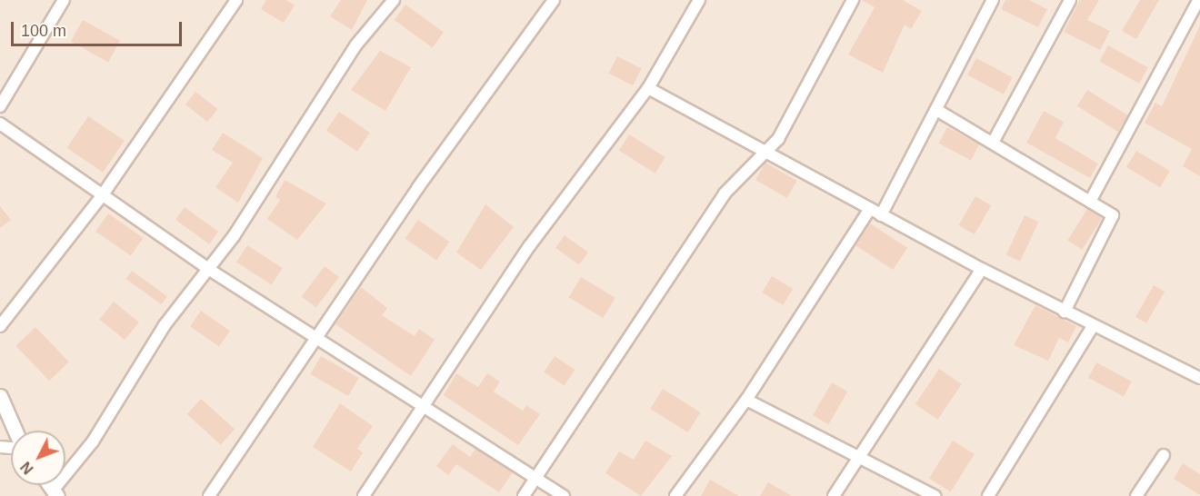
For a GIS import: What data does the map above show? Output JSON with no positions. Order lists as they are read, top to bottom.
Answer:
{
  "scale_bar": "100 m",
  "north": "bottom left"
}
